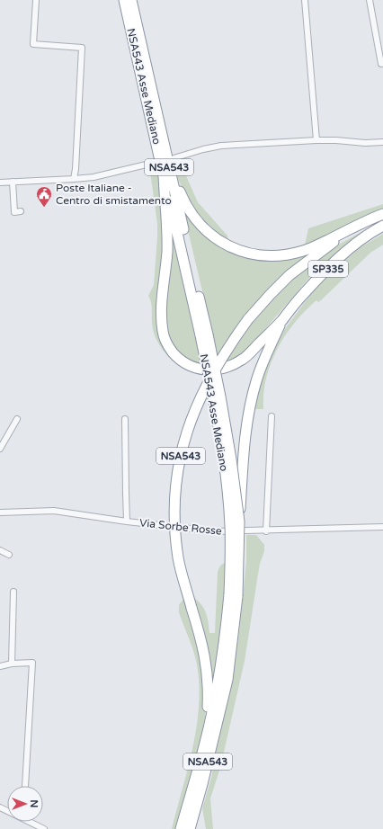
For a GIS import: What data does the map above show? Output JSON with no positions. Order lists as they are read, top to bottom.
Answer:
{
  "streets": {
    "highway": ["NSA543 Asse Mediano", "NSA543", "SP335"],
    "street": ["Via Sorbe Rosse"]
  },
  "crossings": [
    ["NSA543 Asse Mediano", "NSA543"],
    ["NSA543", "SP335"]
  ],
  "places": {
    "public building": ["Poste Italiane - Centro di smistamento"]
  },
  "north": "right"
}
